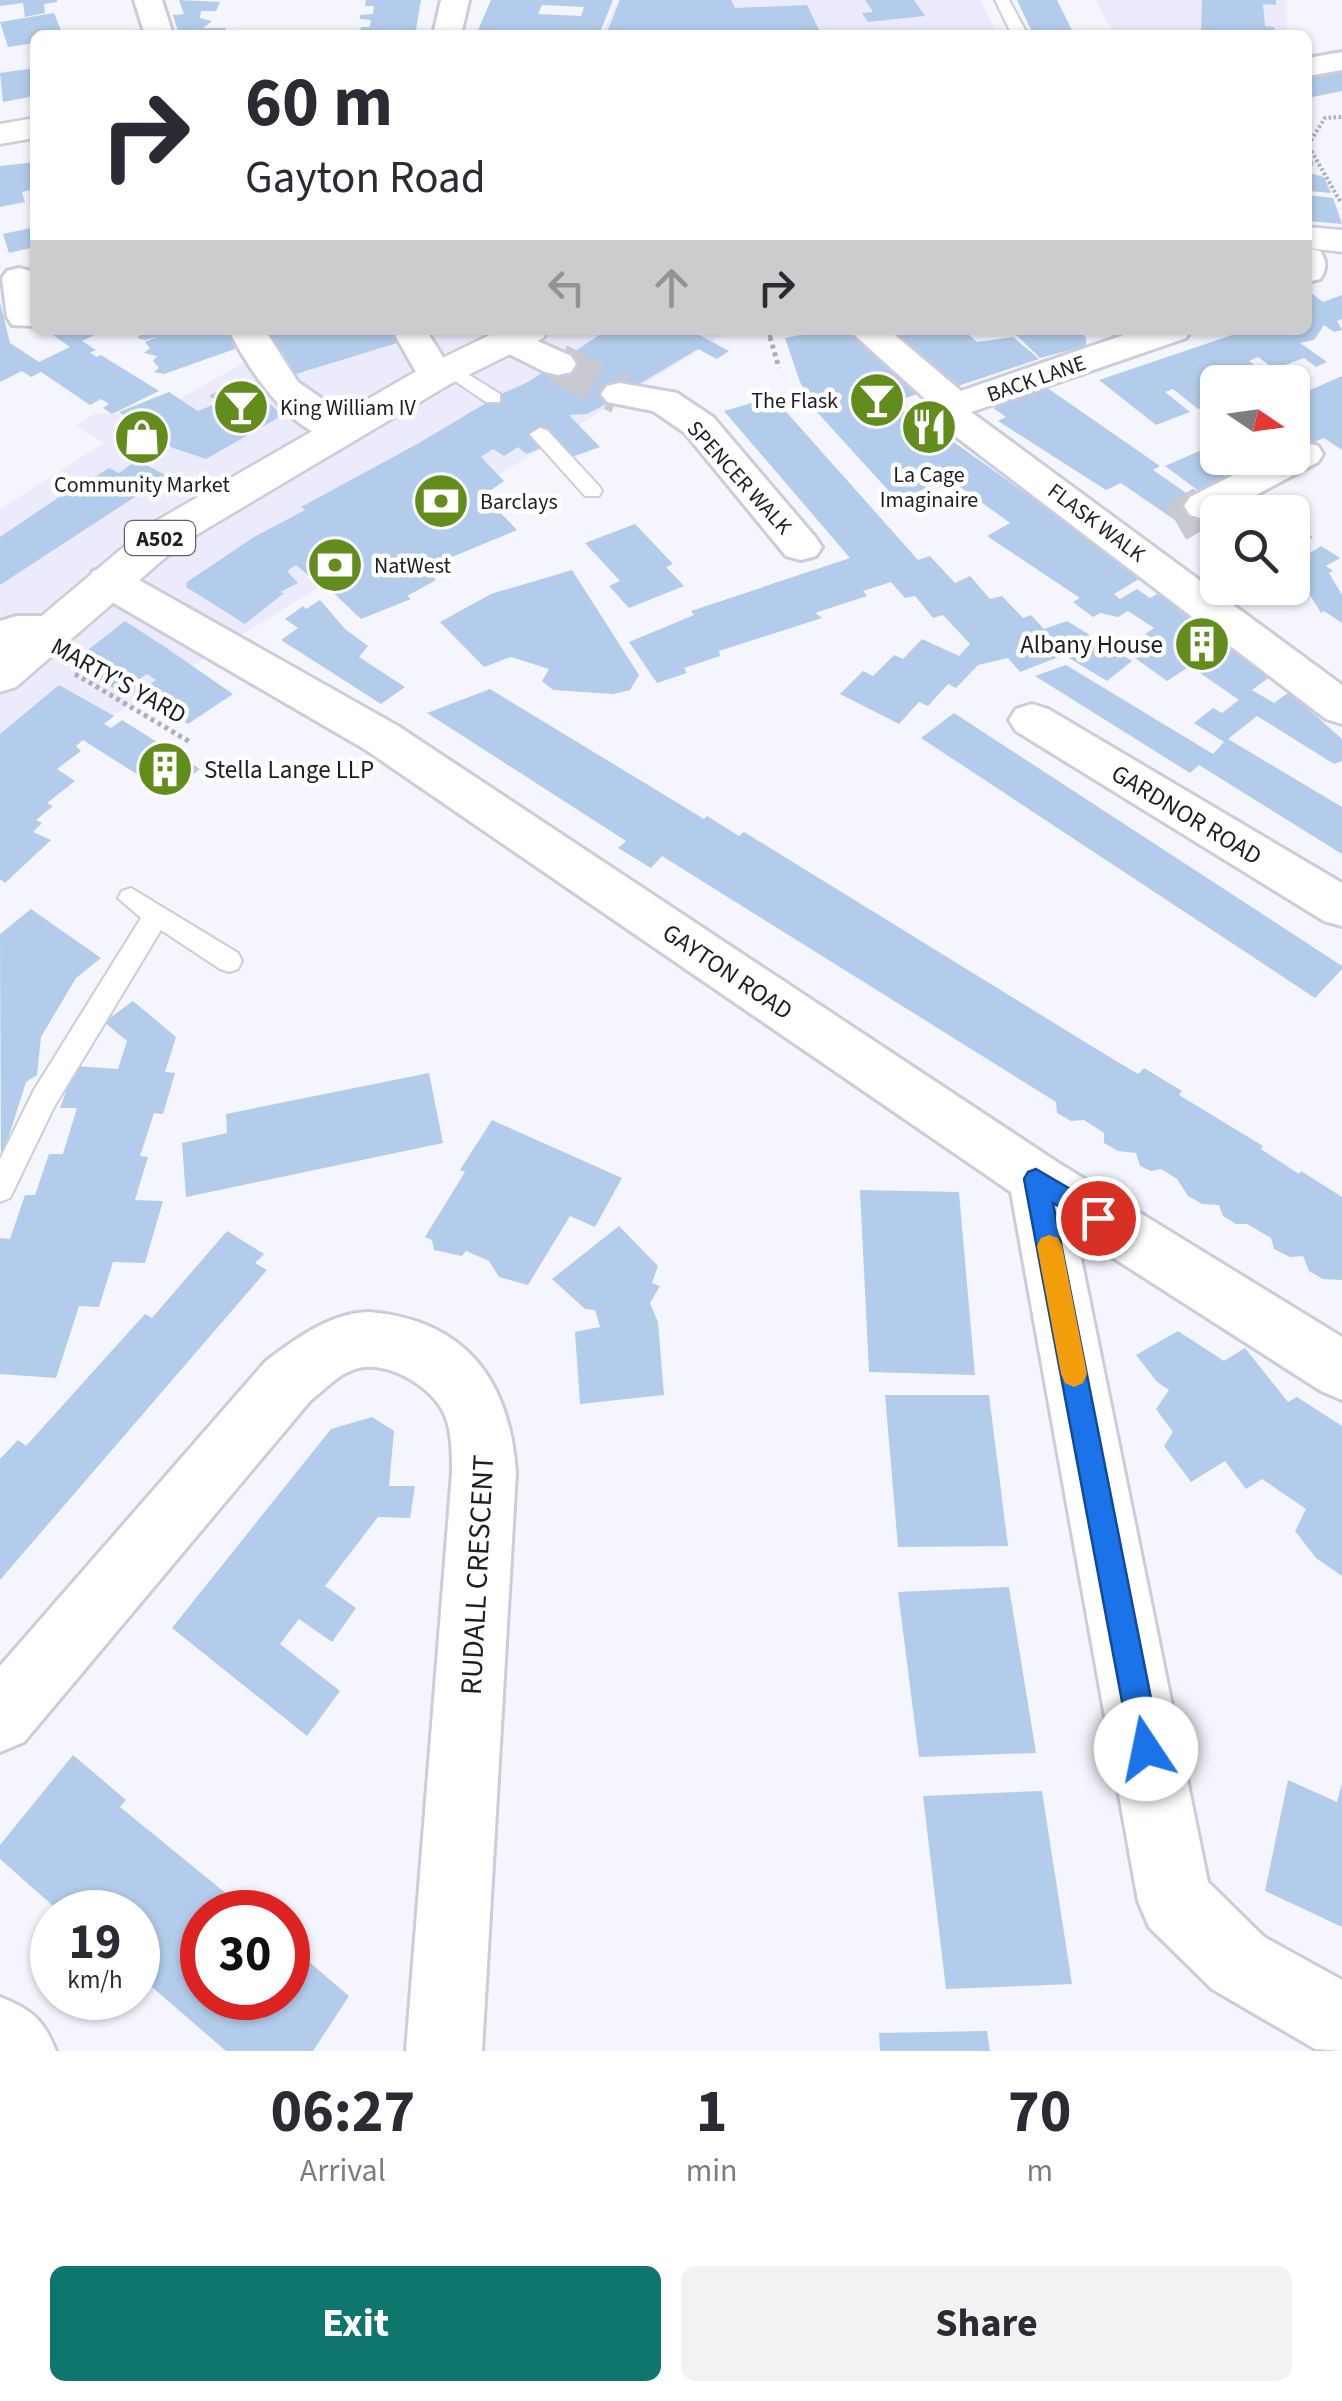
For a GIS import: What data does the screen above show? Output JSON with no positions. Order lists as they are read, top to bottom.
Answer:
{
  "streets": {
    "main road": ["A502"],
    "street": [
      "BACK LANE",
      "SPENCER WALK",
      "FLASK WALK",
      "GARDNOR ROAD",
      "GAYTON ROAD",
      "RUDALL CRESCENT"
    ],
    "path": ["MARTY'S YARD"]
  },
  "crossings": [
    ["BACK LANE", "FLASK WALK"],
    ["A502", "MARTY'S YARD"],
    ["A502", "GAYTON ROAD"]
  ],
  "places": {
    "bar": ["The Flask", "King William IV"],
    "restaurant": ["La Cage Imaginaire"],
    "shop": ["Community Market"],
    "bank": ["Barclays", "NatWest"],
    "building": ["Albany House", "Stella Lange LLP"]
  },
  "north": "right",
  "page": {
    "turn": ["60 m", "Gayton Road"],
    "speed": "19 km/h",
    "limit": "30",
    "eta": [
      "06:27",
      "Arrival",
      "1",
      "min",
      "70",
      "m"
    ],
    "buttons": ["Exit", "Share"]
  }
}
